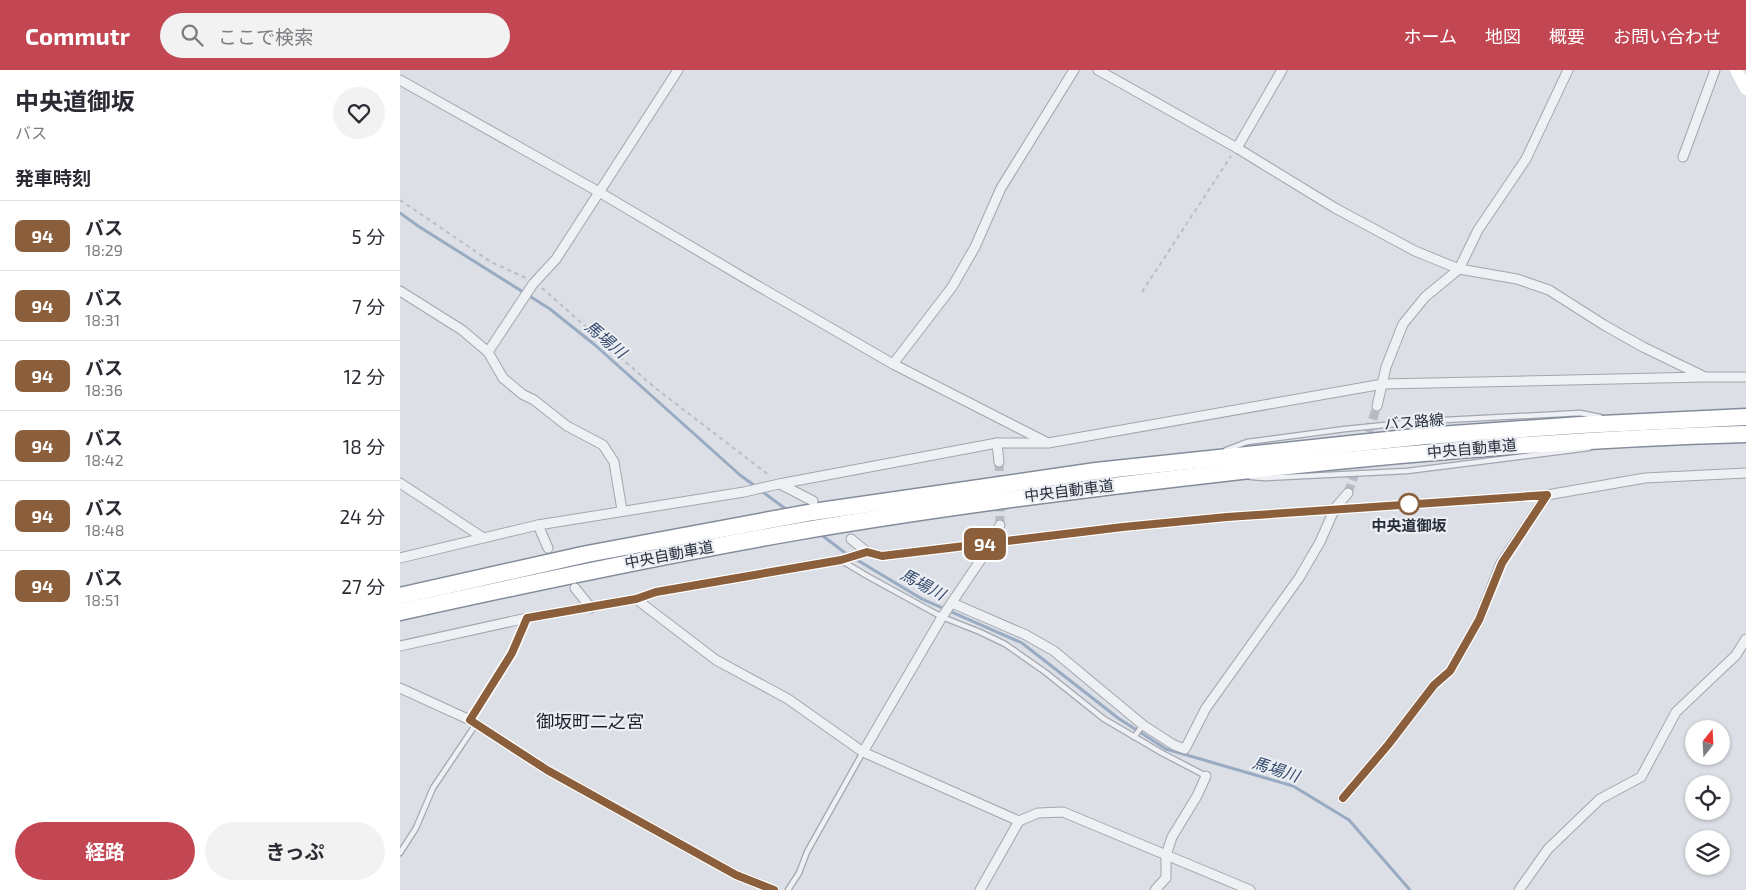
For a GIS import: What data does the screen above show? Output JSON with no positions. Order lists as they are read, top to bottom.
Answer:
{
  "streets": {
    "highway": ["中央自動車道"]
  },
  "districts": ["御坂町二之宮"],
  "water": ["馬場川"],
  "places": ["中央道御坂"],
  "lines": ["bus line 94"],
  "north": "top",
  "page": {
    "header": "Commutr",
    "search": "ここで検索",
    "nav": [
      "ホーム",
      "地図",
      "概要",
      "お問い合わせ"
    ],
    "heading": [
      ["中央道御坂", "バス"],
      "発車時刻"
    ],
    "on_map": "94",
    "list": [
      {
        "mark": "94",
        "name": "バス",
        "note": "18:29",
        "value": "5 分"
      },
      {
        "mark": "94",
        "name": "バス",
        "note": "18:31",
        "value": "7 分"
      },
      {
        "mark": "94",
        "name": "バス",
        "note": "18:36",
        "value": "12 分"
      },
      {
        "mark": "94",
        "name": "バス",
        "note": "18:42",
        "value": "18 分"
      },
      {
        "mark": "94",
        "name": "バス",
        "note": "18:48",
        "value": "24 分"
      },
      {
        "mark": "94",
        "name": "バス",
        "note": "18:51",
        "value": "27 分"
      }
    ],
    "buttons": ["経路", "きっぷ"]
  }
}
